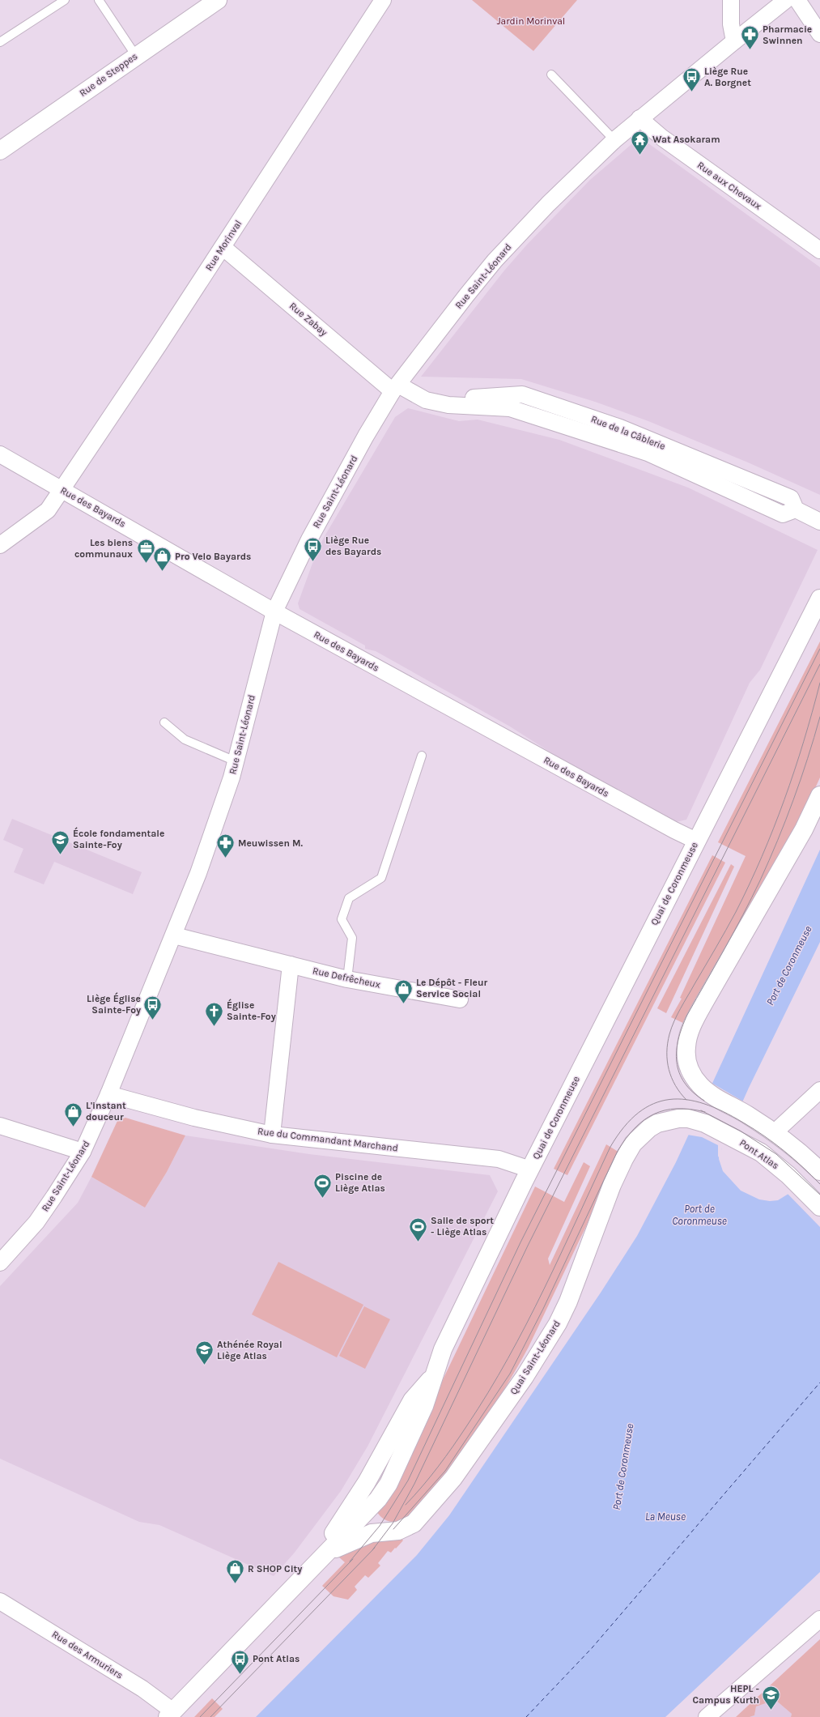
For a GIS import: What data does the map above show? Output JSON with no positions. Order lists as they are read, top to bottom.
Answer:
{
  "streets": {
    "street": [
      "Rue de Steppes",
      "Rue aux Chevaux",
      "Rue Morinval",
      "Rue Saint-Léonard",
      "Rue Zabay",
      "Rue de la Câblerie",
      "Rue des Bayards",
      "Quai de Coronmeuse",
      "Rue Defrêcheux",
      "Rue du Commandant Marchand",
      "Pont Atlas",
      "Quai Saint-Léonard",
      "Rue des Armuriers"
    ]
  },
  "crossings": [
    ["Rue aux Chevaux", "Rue Saint-Léonard"],
    ["Rue Morinval", "Rue Zabay"],
    ["Rue Morinval", "Rue des Bayards"],
    ["Rue Saint-Léonard", "Rue Zabay"],
    ["Rue Saint-Léonard", "Rue de la Câblerie"],
    ["Rue Saint-Léonard", "Rue des Bayards"],
    ["Rue Saint-Léonard", "Rue Defrêcheux"],
    ["Rue Saint-Léonard", "Rue du Commandant Marchand"],
    ["Rue Zabay", "Rue de la Câblerie"],
    ["Rue des Bayards", "Quai de Coronmeuse"],
    ["Quai de Coronmeuse", "Rue du Commandant Marchand"],
    ["Quai de Coronmeuse", "Quai Saint-Léonard"],
    ["Rue du Commandant Marchand", "Quai Saint-Léonard"],
    ["Pont Atlas", "Quai Saint-Léonard"],
    ["Quai Saint-Léonard", "Rue des Armuriers"]
  ],
  "water": ["Port de Coronmeuse", "La Meuse"],
  "parks": ["Jardin Morinval"],
  "places": {
    "pharmacy": ["Pharmacie Swinnen", "Meuwissen M."],
    "bus stop": [
      "Liège Rue A. Borgnet",
      "Liège Rue des Bayards",
      "Liège Église Sainte-Foy",
      "Pont Atlas"
    ],
    "temple": ["Wat Asokaram"],
    "office": ["Les biens communaux"],
    "shop": [
      "Pro Velo Bayards",
      "Le Dépôt - Fleur Service Social",
      "L'instant douceur",
      "R SHOP City"
    ],
    "school or university": ["École fondamentale Sainte-Foy", "Athénée Royal Liège Atlas", "HEPL - Campus Kurth"],
    "church": ["Église Sainte-Foy"],
    "sports": ["Piscine de Liège Atlas", "Salle de sport - Liège Atlas"]
  }
}
